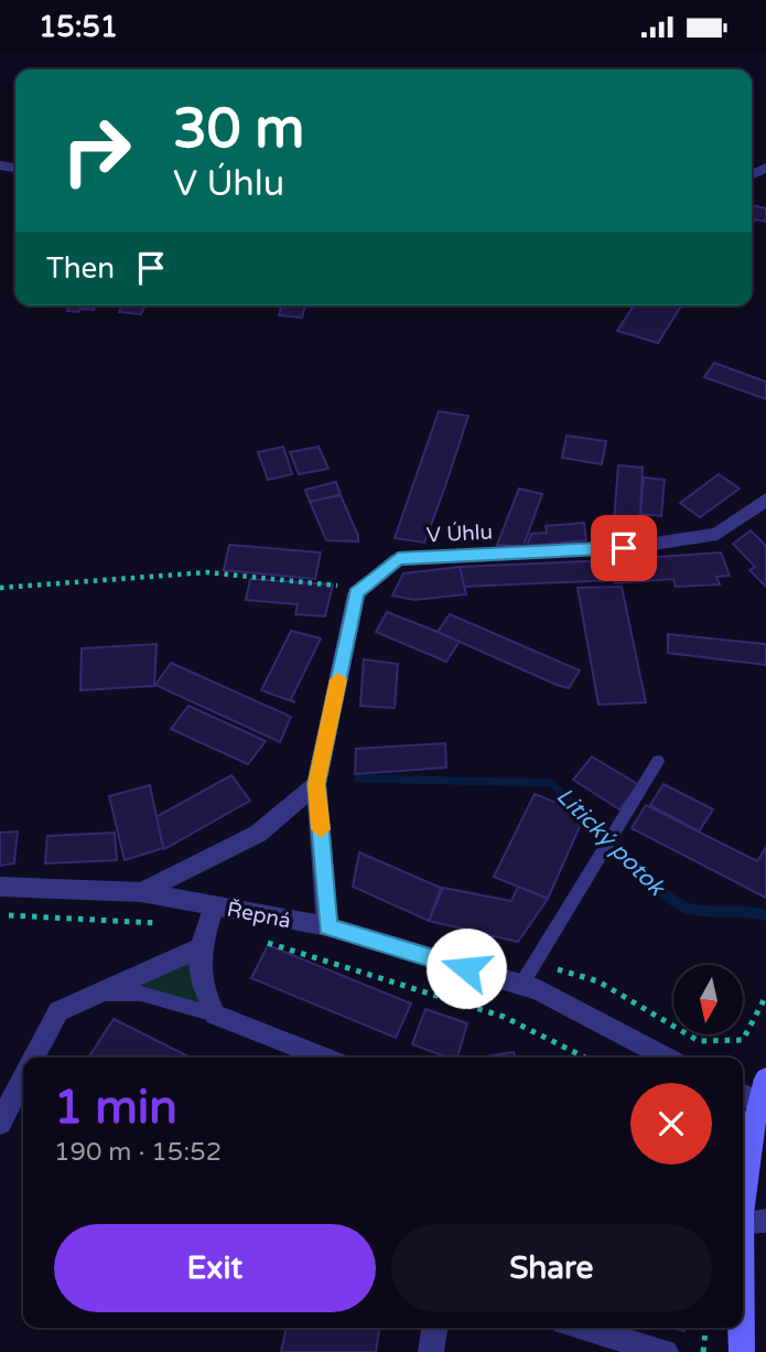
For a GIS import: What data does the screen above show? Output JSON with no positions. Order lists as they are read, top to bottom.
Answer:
{
  "streets": {
    "street": ["V Úhlu", "Řepná"]
  },
  "water": ["Litický potok"],
  "north": "bottom",
  "page": {
    "status": "15:51",
    "turn": ["30 m", "V Úhlu"],
    "then": "Then",
    "heading": ["1 min", "190 m · 15:52"],
    "buttons": ["Exit", "Share"]
  }
}
